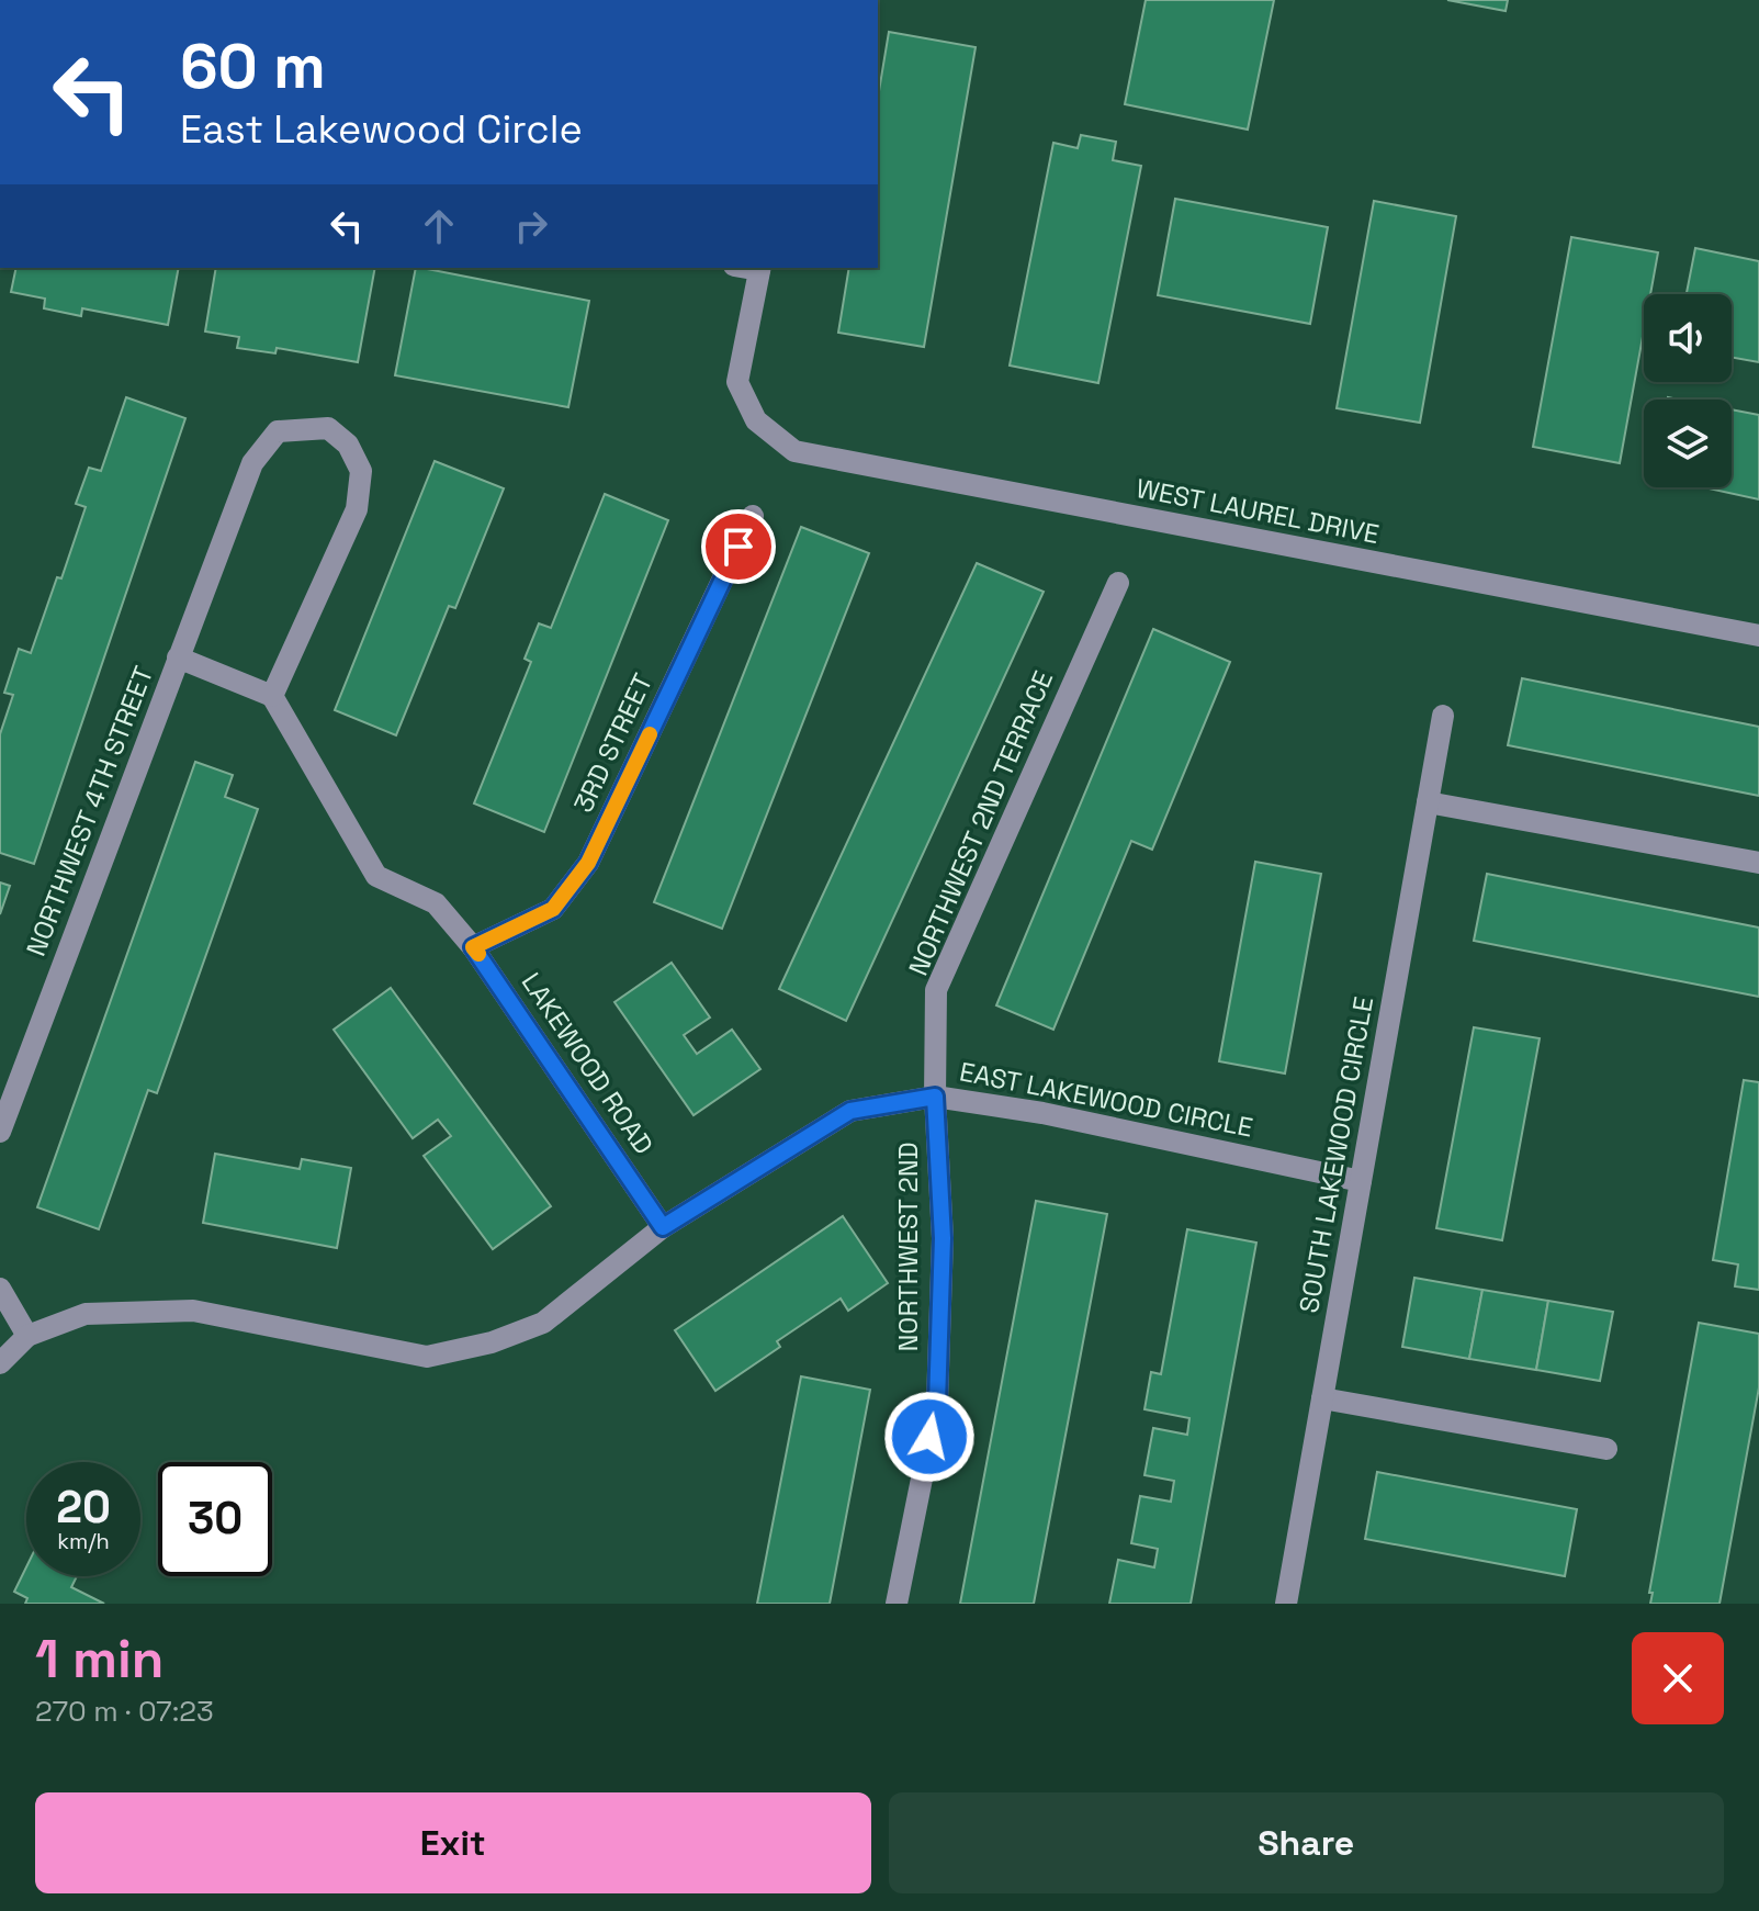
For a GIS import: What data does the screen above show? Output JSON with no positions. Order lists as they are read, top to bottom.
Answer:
{
  "streets": {
    "street": [
      "WEST LAUREL DRIVE",
      "3RD STREET",
      "NORTHWEST 4TH STREET",
      "NORTHWEST 2ND TERRACE",
      "LAKEWOOD ROAD",
      "EAST LAKEWOOD CIRCLE",
      "SOUTH LAKEWOOD CIRCLE",
      "NORTHWEST 2ND"
    ]
  },
  "crossings": [
    ["3RD STREET", "LAKEWOOD ROAD"],
    ["NORTHWEST 4TH STREET", "LAKEWOOD ROAD"],
    ["NORTHWEST 2ND TERRACE", "EAST LAKEWOOD CIRCLE"],
    ["NORTHWEST 2ND TERRACE", "NORTHWEST 2ND"],
    ["LAKEWOOD ROAD", "EAST LAKEWOOD CIRCLE"],
    ["EAST LAKEWOOD CIRCLE", "SOUTH LAKEWOOD CIRCLE"],
    ["EAST LAKEWOOD CIRCLE", "NORTHWEST 2ND"]
  ],
  "page": {
    "turn": ["60 m", "East Lakewood Circle"],
    "speed": "20 km/h",
    "limit": "30",
    "heading": ["1 min", "270 m · 07:23"],
    "buttons": ["Exit", "Share"]
  }
}
